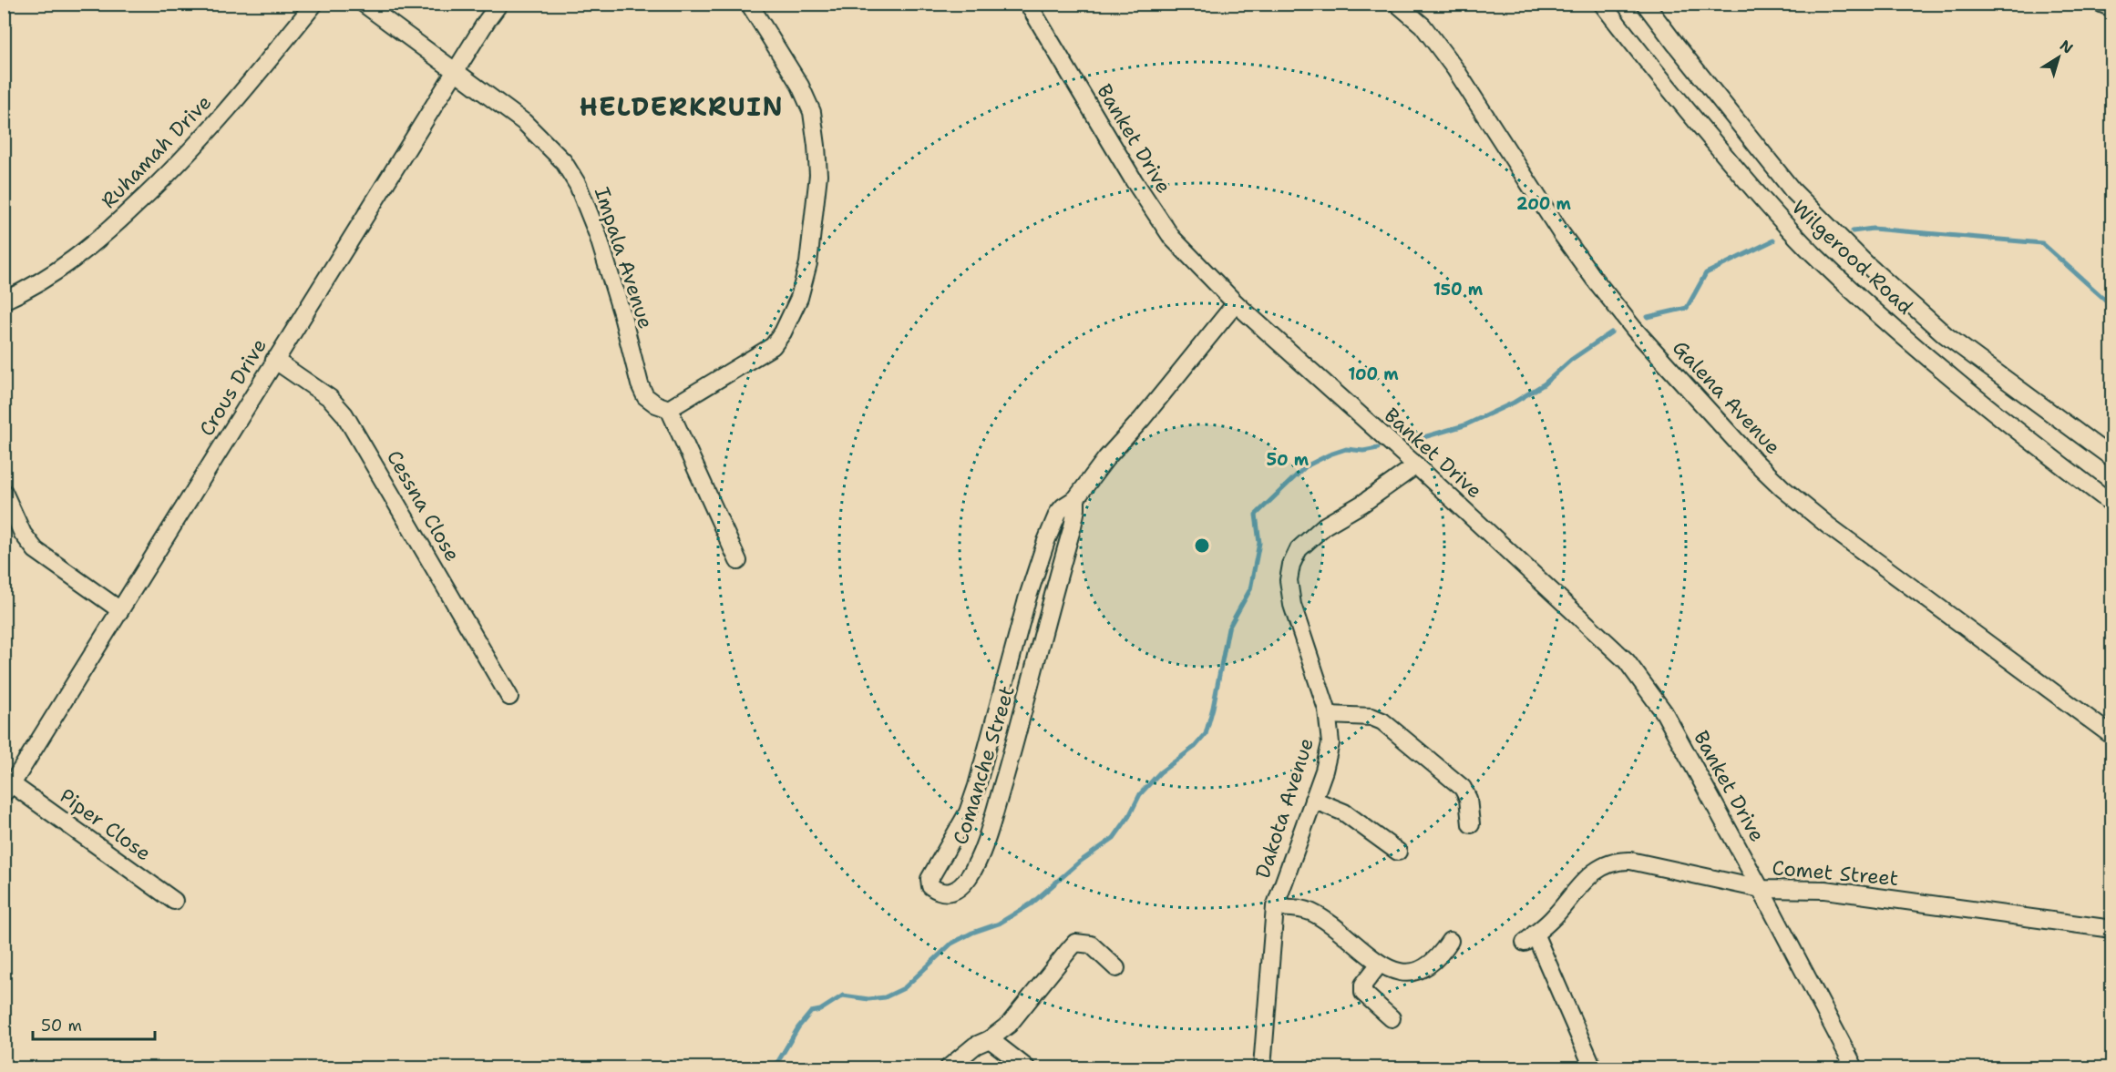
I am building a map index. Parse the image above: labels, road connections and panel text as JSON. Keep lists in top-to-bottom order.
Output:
{
  "streets": {
    "street": [
      "Banket Drive",
      "Ruhamah Drive",
      "Wilgerood Road",
      "Impala Avenue",
      "Crous Drive",
      "Galena Avenue",
      "Cessna Close",
      "Comanche Street",
      "Dakota Avenue",
      "Piper Close",
      "Comet Street"
    ]
  },
  "crossings": [
    ["Banket Drive", "Comanche Street"],
    ["Banket Drive", "Dakota Avenue"],
    ["Banket Drive", "Comet Street"],
    ["Impala Avenue", "Crous Drive"],
    ["Crous Drive", "Cessna Close"],
    ["Crous Drive", "Piper Close"]
  ],
  "districts": ["HELDERKRUIN"],
  "scale_bar": "50 m",
  "north": "top right",
  "rings": [
    "200 m",
    "150 m",
    "100 m",
    "50 m"
  ]
}
